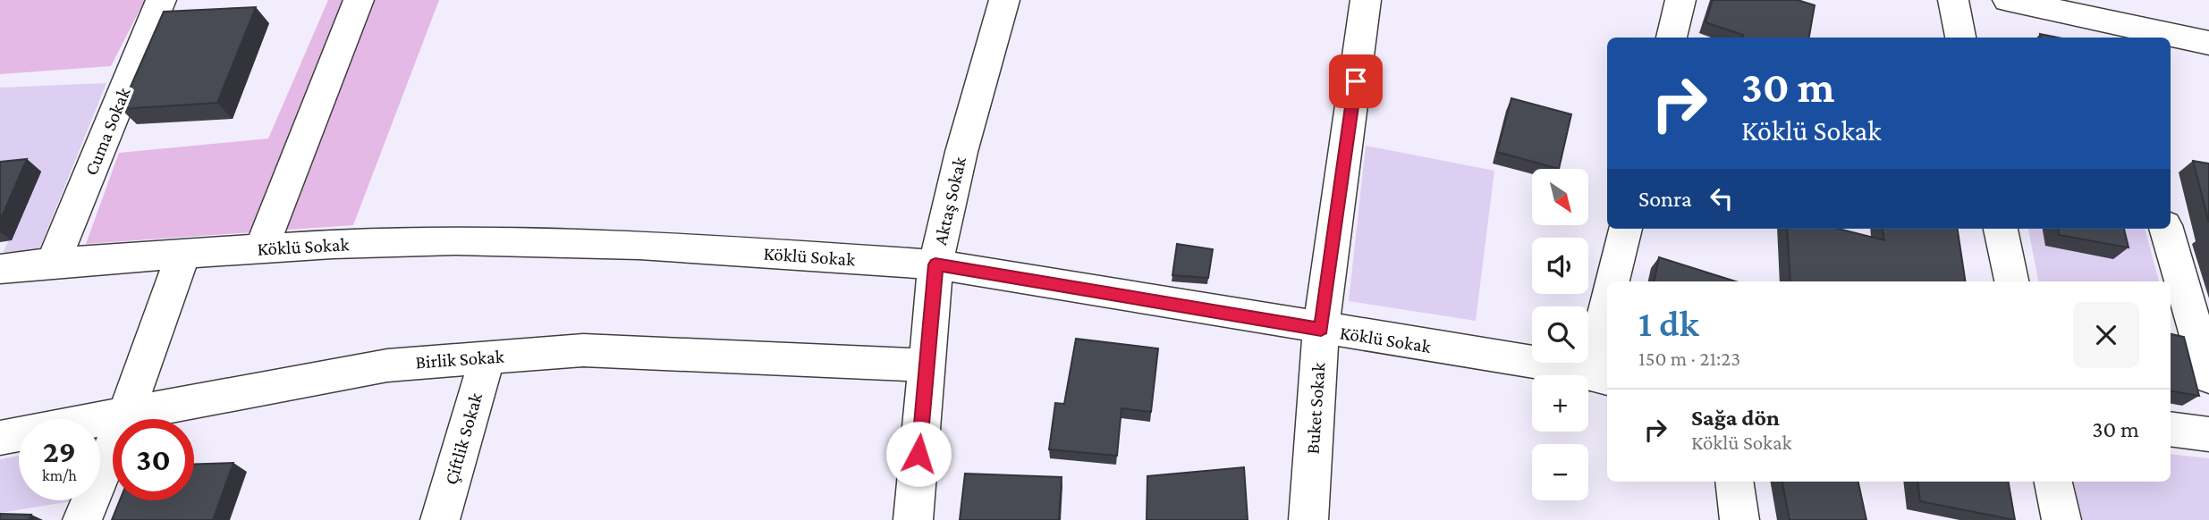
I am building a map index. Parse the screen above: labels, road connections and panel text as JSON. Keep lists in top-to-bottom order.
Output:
{
  "streets": {
    "street": [
      "Cuma Sokak",
      "Aktaş Sokak",
      "Köklü Sokak",
      "Birlik Sokak",
      "Buket Sokak",
      "Çiftlik Sokak"
    ]
  },
  "crossings": [
    ["Cuma Sokak", "Köklü Sokak"],
    ["Aktaş Sokak", "Köklü Sokak"],
    ["Aktaş Sokak", "Birlik Sokak"],
    ["Köklü Sokak", "Buket Sokak"],
    ["Birlik Sokak", "Çiftlik Sokak"]
  ],
  "north": "bottom right",
  "page": {
    "turn": ["30 m", "Köklü Sokak"],
    "map_buttons": ["+", "−"],
    "then": "Sonra",
    "heading": ["1 dk", "150 m · 21:23"],
    "list": [
      {
        "name": "Sağa dön",
        "note": "Köklü Sokak",
        "value": "30 m"
      }
    ],
    "speed": "29 km/h",
    "limit": "30"
  }
}
